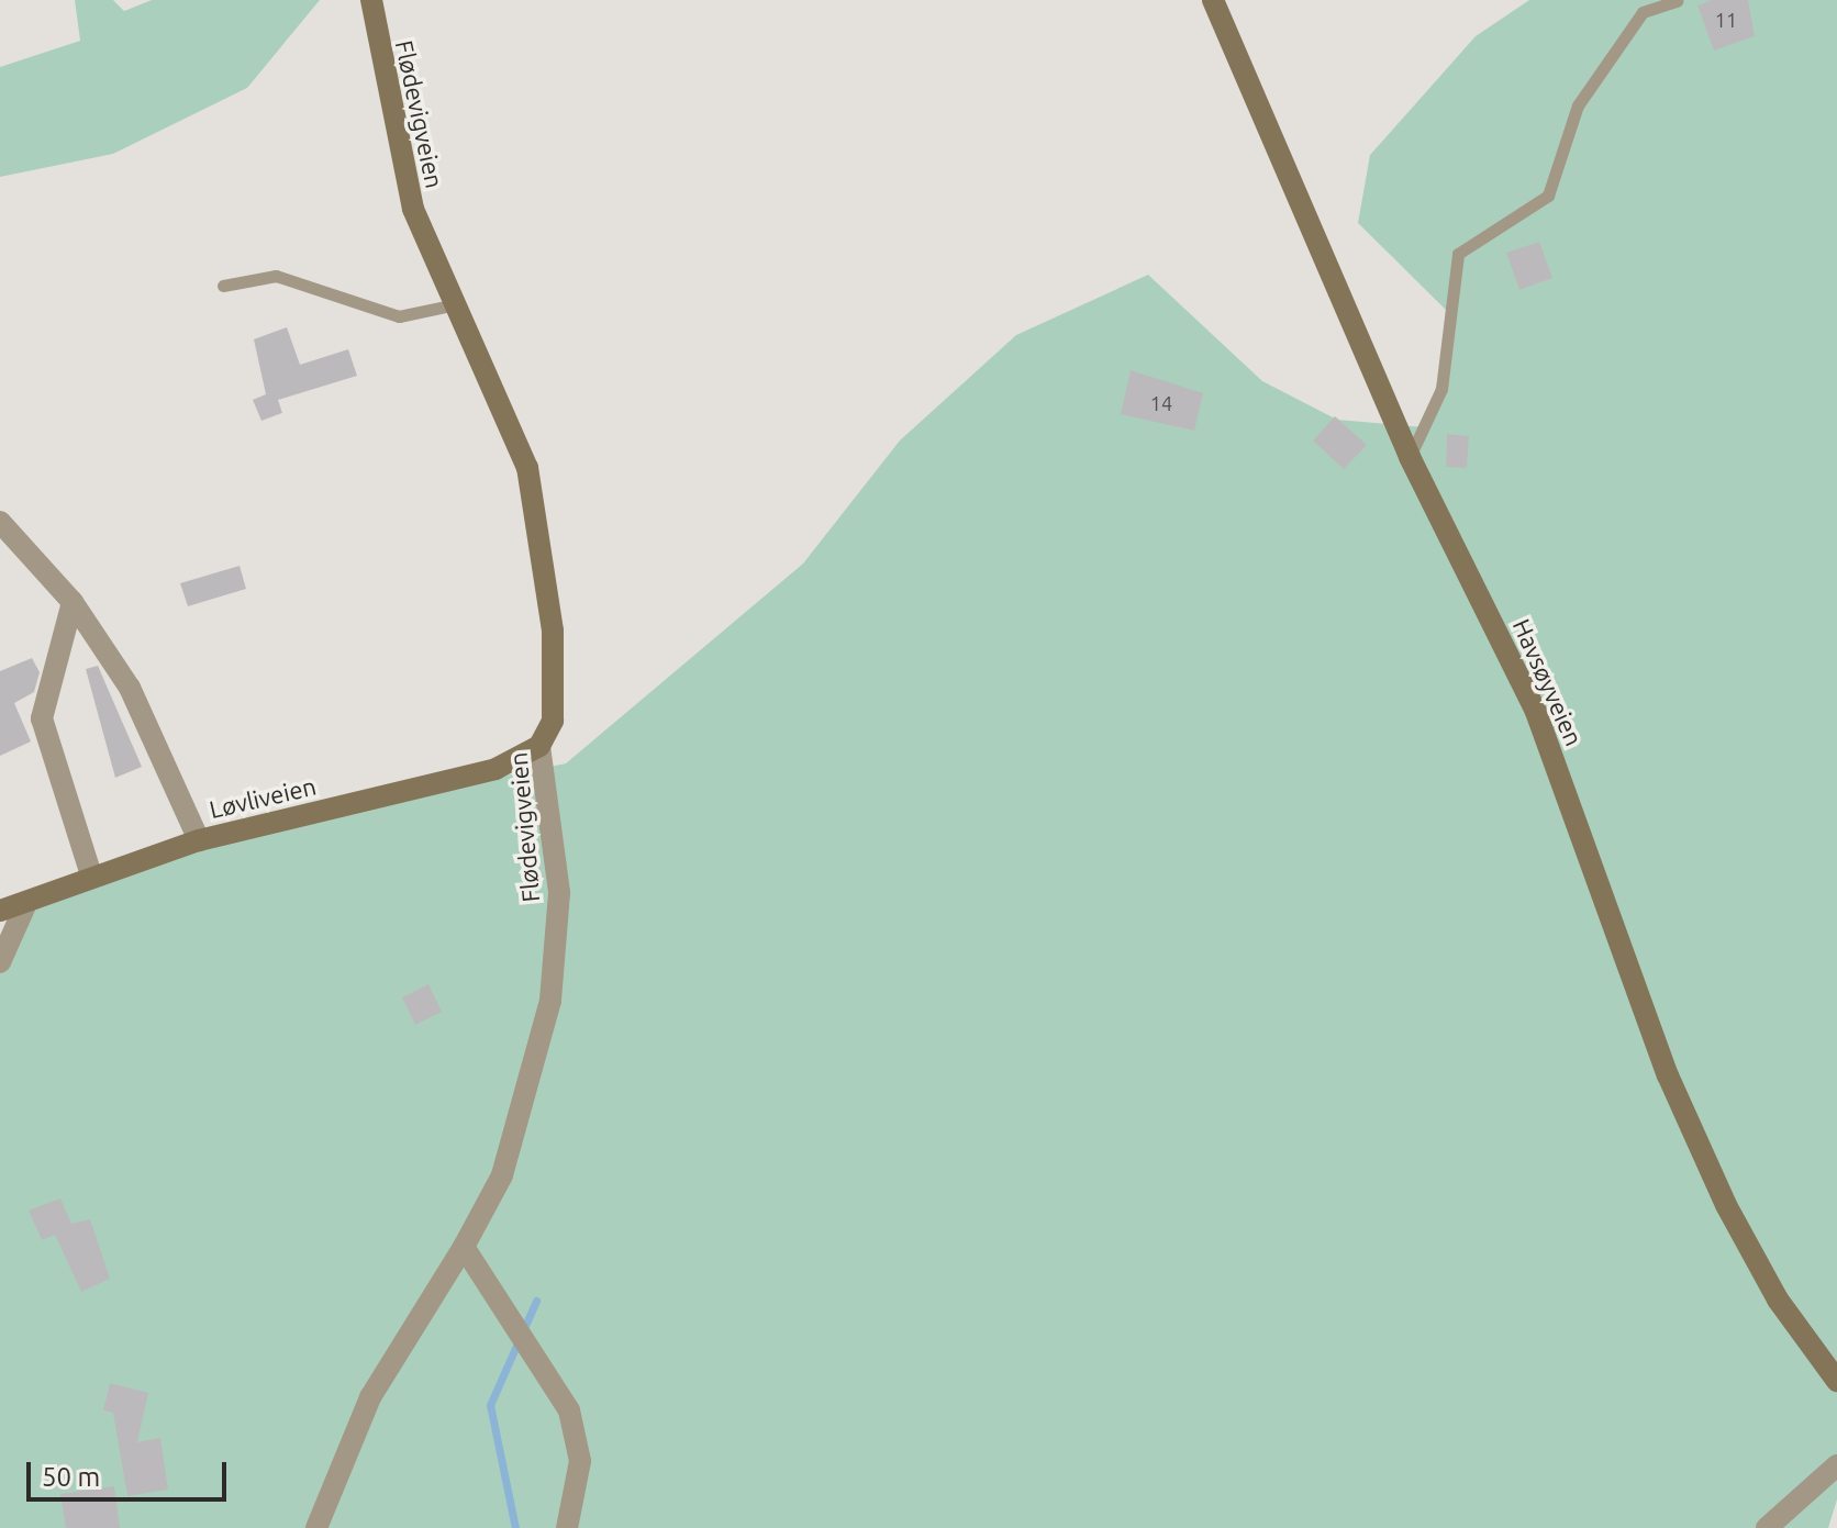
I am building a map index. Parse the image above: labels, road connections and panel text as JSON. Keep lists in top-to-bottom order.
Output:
{
  "streets": {
    "main road": ["Flødevigveien", "Havsøyveien", "Løvliveien"]
  },
  "crossings": [
    ["Flødevigveien", "Løvliveien"]
  ],
  "house_numbers": ["11", "14"],
  "scale_bar": "50 m"
}
